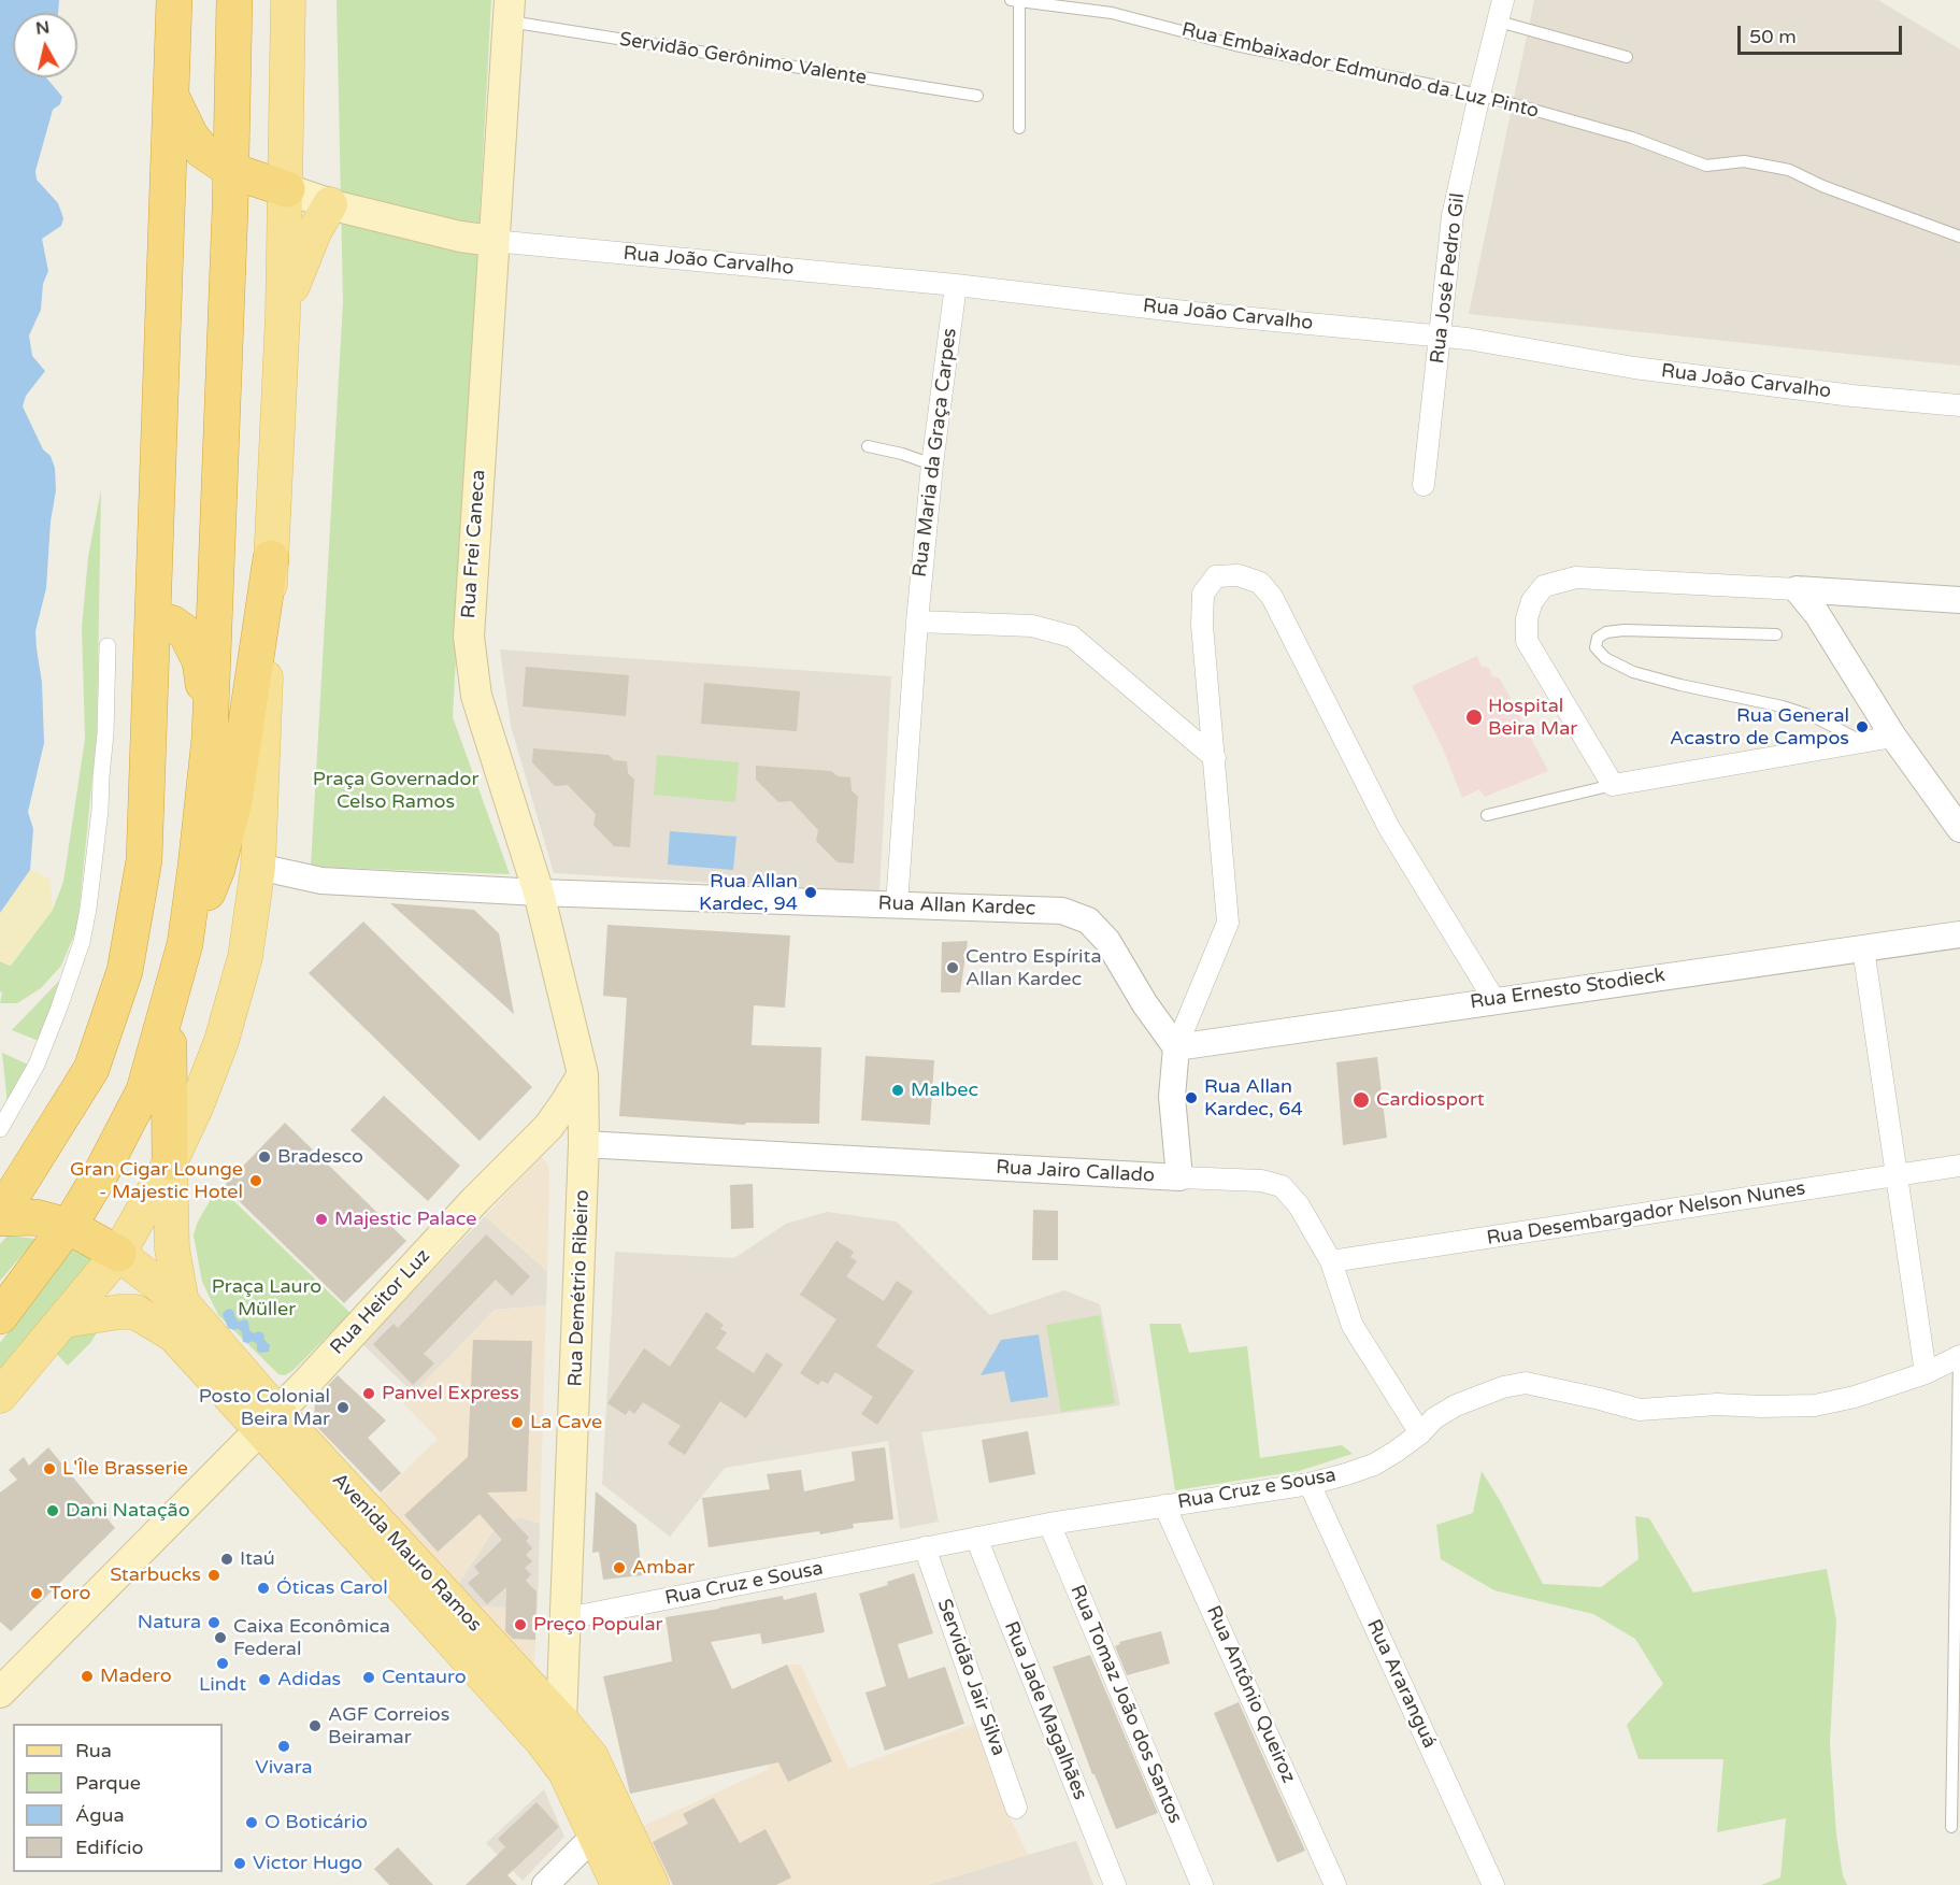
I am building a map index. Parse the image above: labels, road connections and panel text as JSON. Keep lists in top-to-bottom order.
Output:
{
  "streets": {
    "main road": [
      "Rua Frei Caneca",
      "Rua Demétrio Ribeiro",
      "Rua Heitor Luz",
      "Avenida Mauro Ramos"
    ],
    "street": [
      "Rua João Carvalho",
      "Rua José Pedro Gil",
      "Rua Maria da Graça Carpes",
      "Rua Allan Kardec",
      "Rua Ernesto Stodieck",
      "Rua Jairo Callado",
      "Rua Desembargador Nelson Nunes",
      "Rua Cruz e Sousa",
      "Servidão Jair Silva",
      "Rua Araranguá",
      "Rua Antônio Queiroz",
      "Rua Tomaz João dos Santos",
      "Rua Jade Magalhães"
    ],
    "lane": ["Servidão Gerônimo Valente", "Rua Embaixador Edmundo da Luz Pinto"]
  },
  "crossings": [
    ["Servidão Gerônimo Valente", "Rua Frei Caneca"],
    ["Rua Embaixador Edmundo da Luz Pinto", "Rua José Pedro Gil"],
    ["Rua João Carvalho", "Rua José Pedro Gil"],
    ["Rua João Carvalho", "Rua Maria da Graça Carpes"],
    ["Rua João Carvalho", "Rua Frei Caneca"],
    ["Rua Maria da Graça Carpes", "Rua Allan Kardec"],
    ["Rua Frei Caneca", "Rua Allan Kardec"],
    ["Rua Frei Caneca", "Rua Demétrio Ribeiro"],
    ["Rua Frei Caneca", "Rua Heitor Luz"],
    ["Rua Allan Kardec", "Rua Ernesto Stodieck"],
    ["Rua Jairo Callado", "Rua Desembargador Nelson Nunes"],
    ["Rua Jairo Callado", "Rua Demétrio Ribeiro"],
    ["Rua Jairo Callado", "Rua Cruz e Sousa"],
    ["Rua Demétrio Ribeiro", "Rua Heitor Luz"],
    ["Rua Demétrio Ribeiro", "Rua Cruz e Sousa"],
    ["Rua Demétrio Ribeiro", "Avenida Mauro Ramos"],
    ["Rua Heitor Luz", "Avenida Mauro Ramos"],
    ["Rua Cruz e Sousa", "Servidão Jair Silva"],
    ["Rua Cruz e Sousa", "Rua Araranguá"],
    ["Rua Cruz e Sousa", "Rua Antônio Queiroz"],
    ["Rua Cruz e Sousa", "Rua Tomaz João dos Santos"],
    ["Rua Cruz e Sousa", "Rua Jade Magalhães"]
  ],
  "parks": ["Praça Governador Celso Ramos", "Praça Lauro Müller"],
  "places": [
    "Hospital Beira Mar",
    "Rua General Acastro de Campos",
    "Rua Allan Kardec, 94",
    "Centro Espírita Allan Kardec",
    "Malbec",
    "Rua Allan Kardec, 64",
    "Cardiosport",
    "Bradesco",
    "Gran Cigar Lounge - Majestic Hotel",
    "Majestic Palace",
    "Panvel Express",
    "Posto Colonial Beira Mar",
    "La Cave",
    "L'Île Brasserie",
    "Dani Natação",
    "Itaú",
    "Ambar",
    "Starbucks",
    "Óticas Carol",
    "Toro",
    "Natura",
    "Preço Popular",
    "Caixa Econômica Federal",
    "Lindt",
    "Madero",
    "Centauro",
    "Adidas",
    "AGF Correios Beiramar",
    "Vivara",
    "O Boticário",
    "Victor Hugo"
  ],
  "legend": [
    "Rua",
    "Parque",
    "Água",
    "Edifício"
  ],
  "scale_bar": "50 m",
  "north": "top"
}
